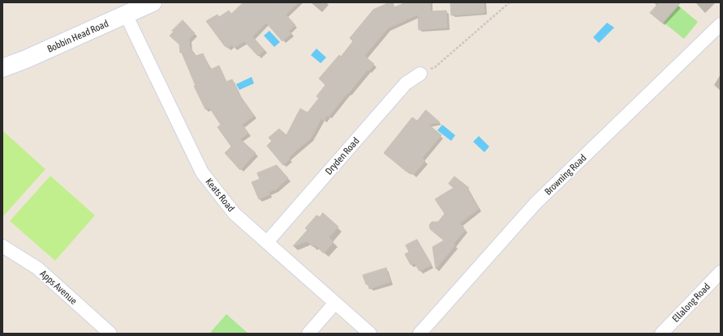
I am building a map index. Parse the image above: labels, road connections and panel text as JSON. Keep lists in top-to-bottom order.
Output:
{
  "streets": {
    "main road": ["Bobbin Head Road"],
    "street": [
      "Dryden Road",
      "Browning Road",
      "Keats Road",
      "Apps Avenue",
      "Ellalong Road"
    ]
  },
  "crossings": [
    ["Bobbin Head Road", "Keats Road"],
    ["Dryden Road", "Keats Road"]
  ]
}
